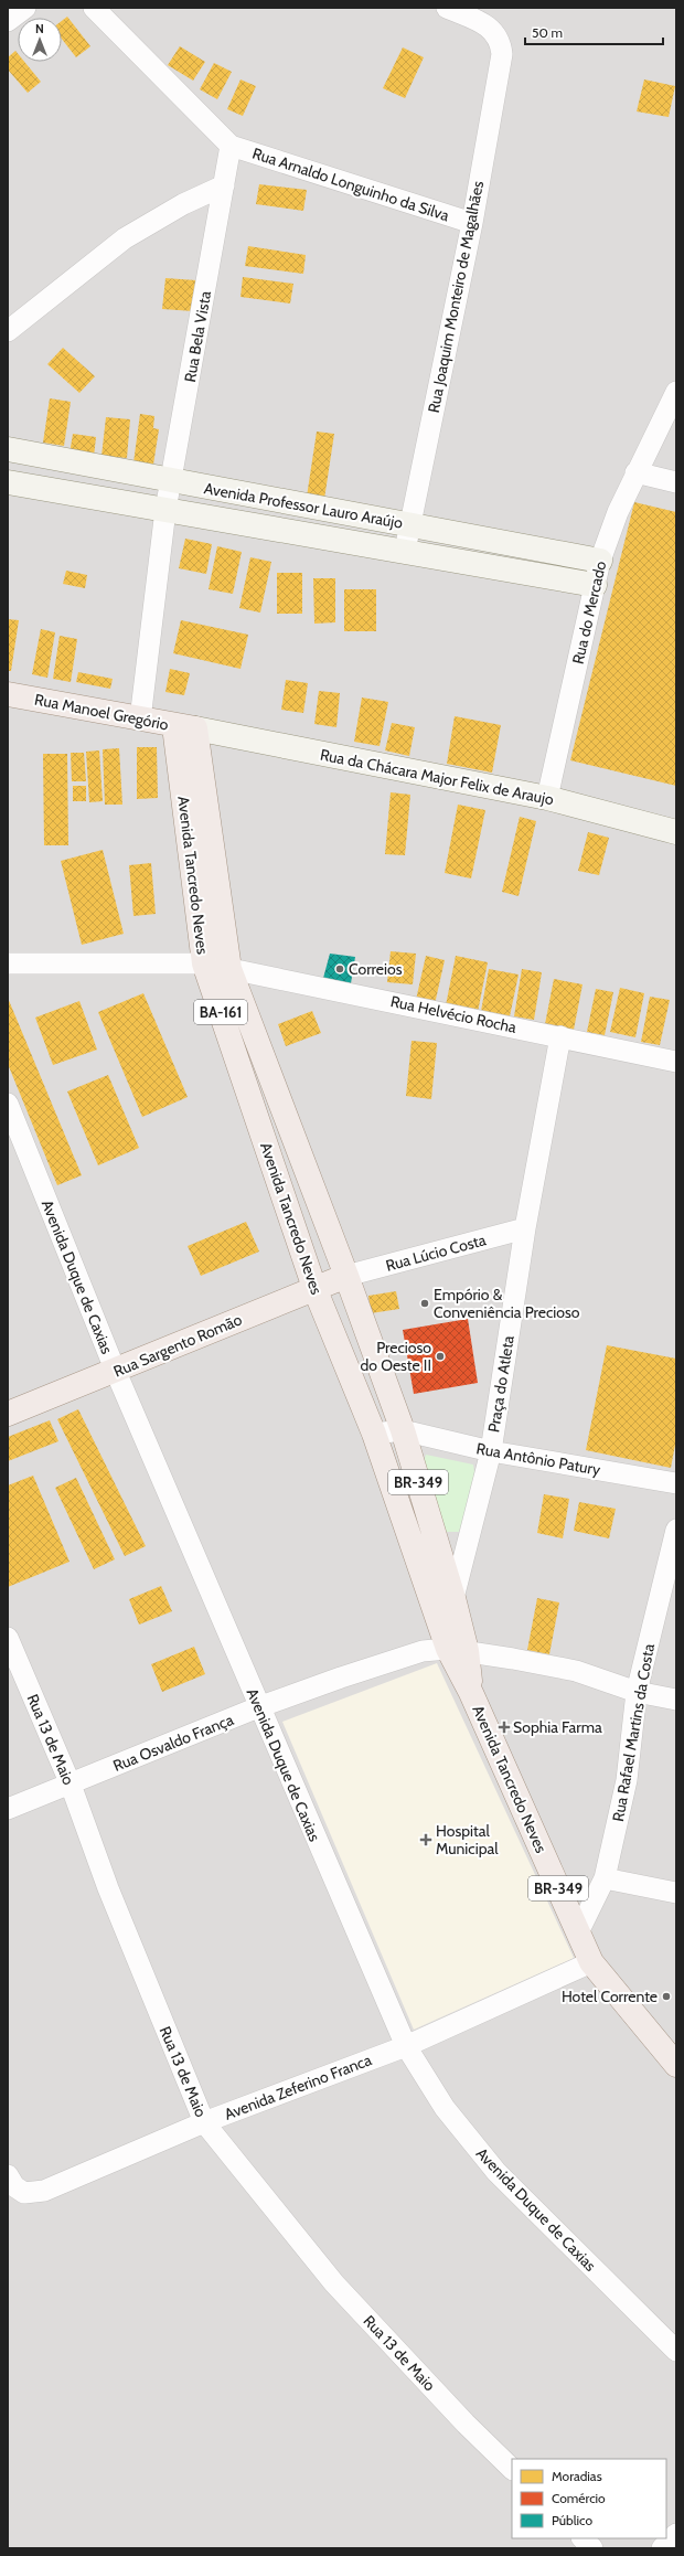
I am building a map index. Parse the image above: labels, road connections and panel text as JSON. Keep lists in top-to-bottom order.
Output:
{
  "streets": {
    "main road": [
      "Rua Manoel Gregório",
      "Avenida Tancredo Neves",
      "BA-161",
      "Rua Sargento Romão",
      "BR-349"
    ],
    "street": [
      "Rua Arnaldo Longuinho da Silva",
      "Rua Joaquim Monteiro de Magalhães",
      "Rua Bela Vista",
      "Avenida Professor Lauro Araújo",
      "Rua do Mercado",
      "Rua da Chácara Major Felix de Araujo",
      "Rua Helvécio Rocha",
      "Rua Lúcio Costa",
      "Avenida Duque de Caxias",
      "Praça do Atleta",
      "Rua Antônio Patury",
      "Rua Rafael Martins da Costa",
      "Rua 13 de Maio",
      "Rua Osvaldo França",
      "Avenida Zeferino Franca"
    ]
  },
  "crossings": [
    ["Rua Arnaldo Longuinho da Silva", "Rua Joaquim Monteiro de Magalhães"],
    ["Rua Arnaldo Longuinho da Silva", "Rua Bela Vista"],
    ["Rua Joaquim Monteiro de Magalhães", "Avenida Professor Lauro Araújo"],
    ["Rua Bela Vista", "Avenida Professor Lauro Araújo"],
    ["Rua Bela Vista", "Rua Manoel Gregório"],
    ["Avenida Professor Lauro Araújo", "Rua do Mercado"],
    ["Rua do Mercado", "Rua da Chácara Major Felix de Araujo"],
    ["Rua Manoel Gregório", "Rua da Chácara Major Felix de Araujo"],
    ["Rua Manoel Gregório", "Avenida Tancredo Neves"],
    ["Rua da Chácara Major Felix de Araujo", "Avenida Tancredo Neves"],
    ["Avenida Tancredo Neves", "Rua Helvécio Rocha"],
    ["Avenida Tancredo Neves", "Rua Lúcio Costa"],
    ["Avenida Tancredo Neves", "Rua Sargento Romão"],
    ["Avenida Tancredo Neves", "Praça do Atleta"],
    ["Avenida Tancredo Neves", "Rua Antônio Patury"],
    ["Avenida Tancredo Neves", "Rua Rafael Martins da Costa"],
    ["Avenida Tancredo Neves", "Rua Osvaldo França"],
    ["Avenida Tancredo Neves", "Avenida Zeferino Franca"],
    ["Rua Helvécio Rocha", "Praça do Atleta"],
    ["Rua Lúcio Costa", "Rua Sargento Romão"],
    ["Rua Lúcio Costa", "Praça do Atleta"],
    ["Avenida Duque de Caxias", "Rua Sargento Romão"],
    ["Avenida Duque de Caxias", "Rua Osvaldo França"],
    ["Avenida Duque de Caxias", "Avenida Zeferino Franca"],
    ["Praça do Atleta", "Rua Antônio Patury"],
    ["Rua Rafael Martins da Costa", "Rua Osvaldo França"],
    ["Rua 13 de Maio", "Rua Osvaldo França"],
    ["Rua 13 de Maio", "Avenida Zeferino Franca"]
  ],
  "places": {
    "other": [
      "Correios",
      "Empório & Conveniência Precioso",
      "Precioso do Oeste II",
      "Hotel Corrente"
    ],
    "health": ["Sophia Farma", "Hospital Municipal"]
  },
  "legend": ["Moradias", "Comércio", "Público"],
  "scale_bar": "50 m",
  "north": "top"
}
